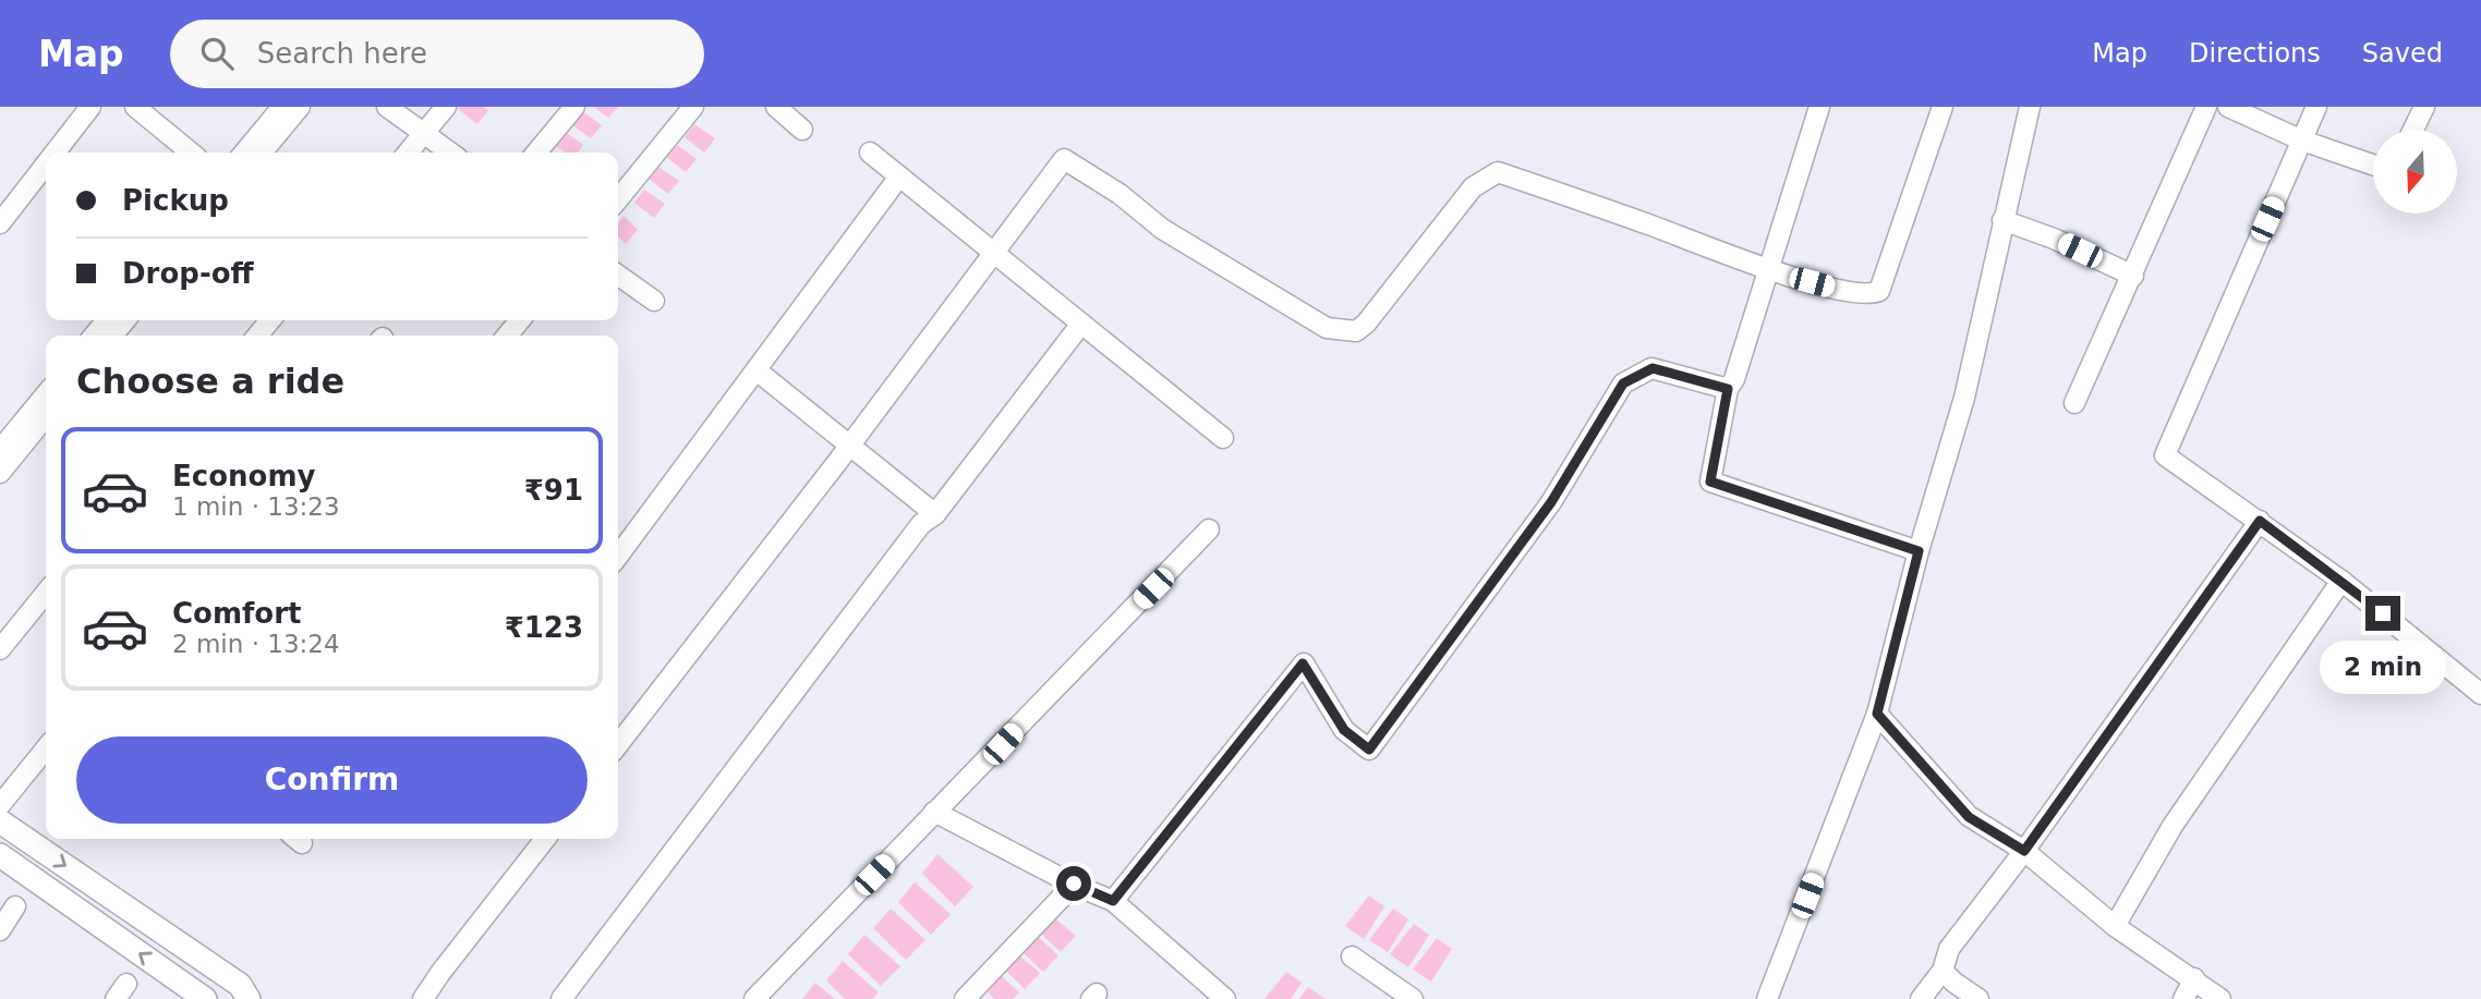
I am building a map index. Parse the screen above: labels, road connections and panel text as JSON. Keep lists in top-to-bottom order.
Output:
{
  "north": "bottom",
  "page": {
    "header": "Map",
    "search": "Search here",
    "nav": ["Map", "Directions", "Saved"],
    "banner": ["Pickup", "Drop-off"],
    "heading": "Choose a ride",
    "list": [
      {
        "name": "Economy",
        "note": "1 min · 13:23",
        "value": "₹91"
      },
      {
        "name": "Comfort",
        "note": "2 min · 13:24",
        "value": "₹123"
      }
    ],
    "bubble": "2 min",
    "buttons": "Confirm"
  }
}
